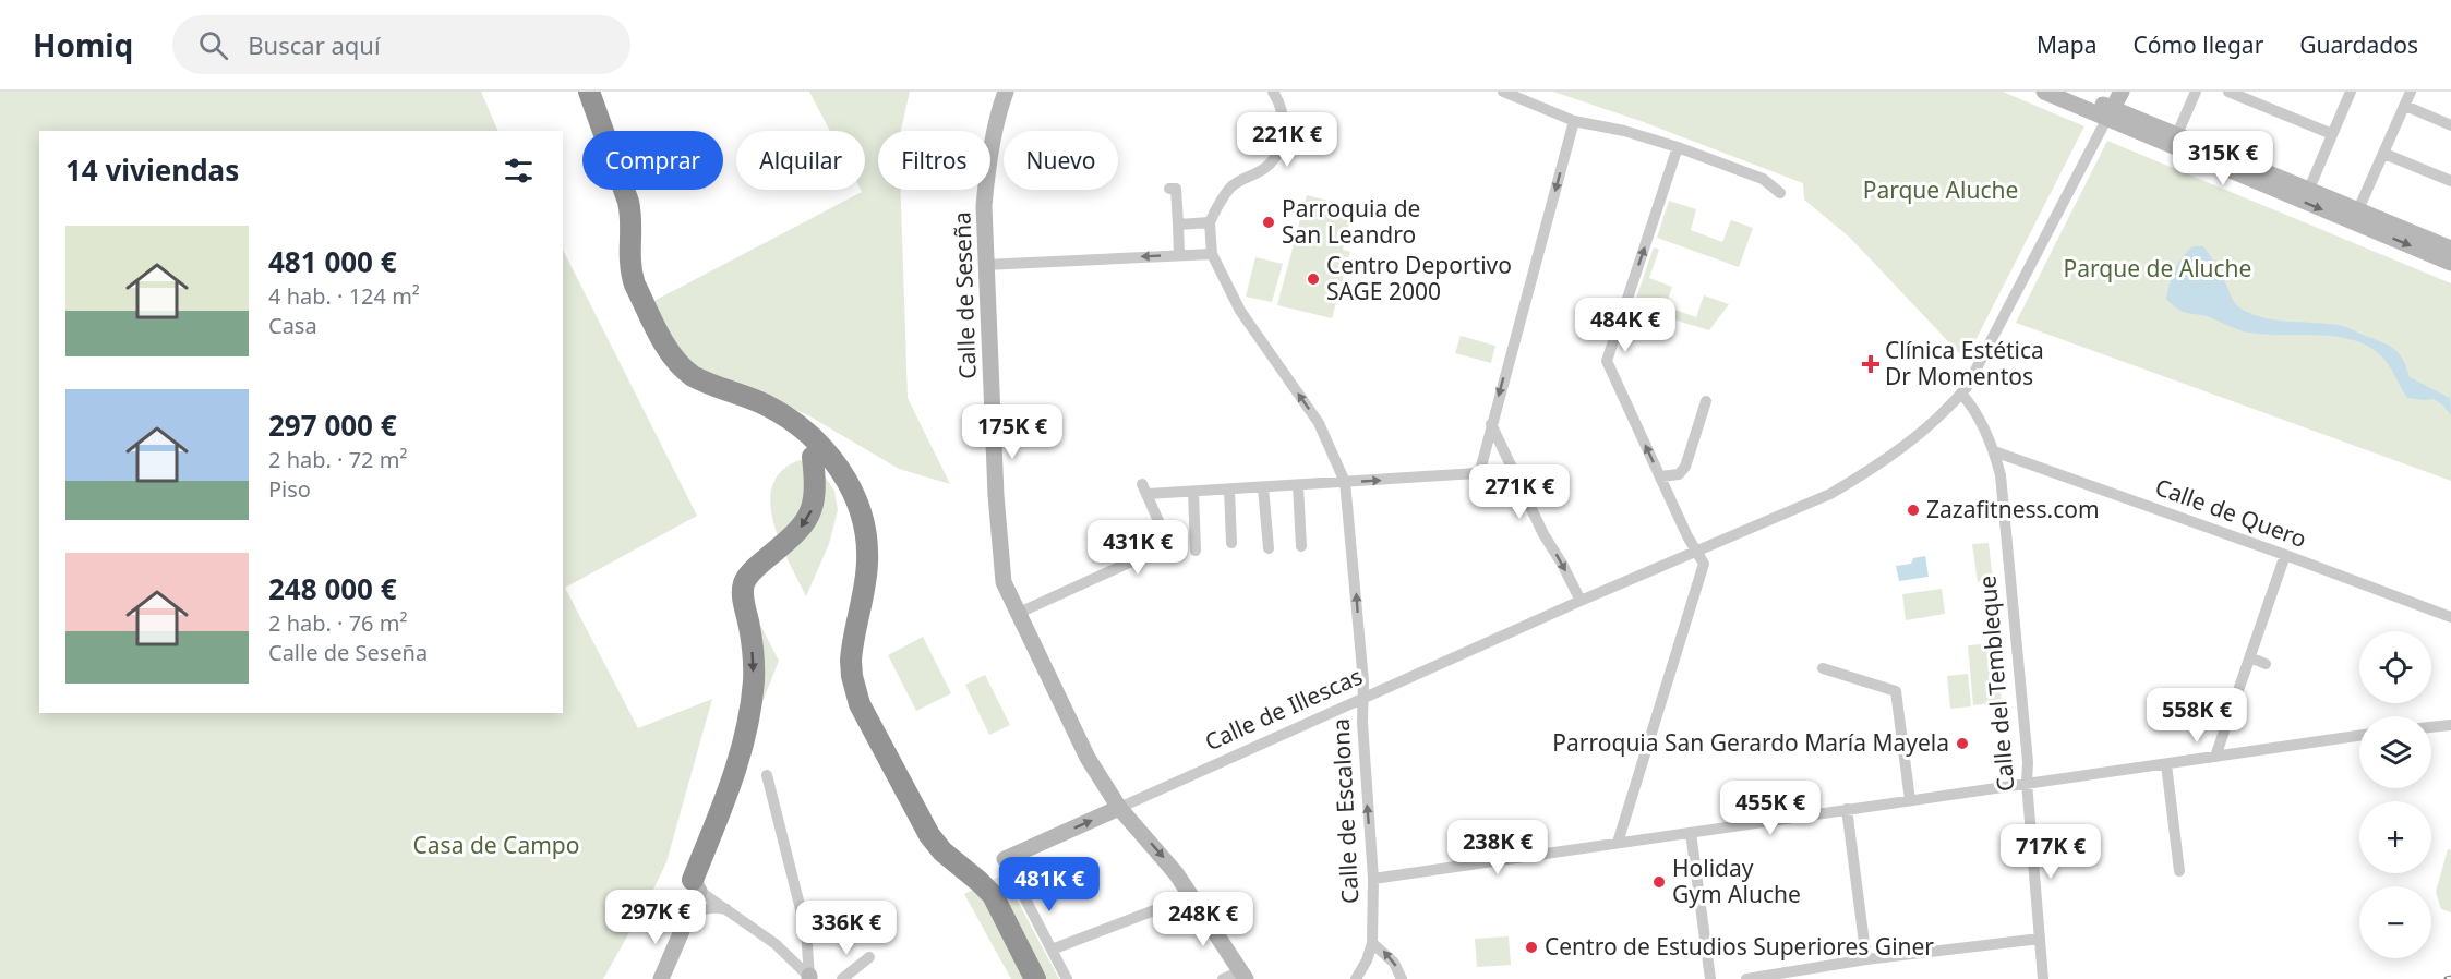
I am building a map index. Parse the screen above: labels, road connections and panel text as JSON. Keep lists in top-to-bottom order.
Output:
{
  "streets": {
    "street": [
      "Calle de Seseña",
      "Calle de Quero",
      "Calle del Tembleque",
      "Calle de Illescas",
      "Calle de Escalona"
    ]
  },
  "crossings": [
    ["Calle de Seseña", "Calle de Illescas"],
    ["Calle de Quero", "Calle del Tembleque"],
    ["Calle del Tembleque", "Calle de Illescas"],
    ["Calle de Illescas", "Calle de Escalona"]
  ],
  "one_way": ["Calle de Escalona"],
  "parks": ["Parque Aluche", "Parque de Aluche", "Casa de Campo"],
  "places": {
    "other": [
      "Parroquia de San Leandro",
      "Centro Deportivo SAGE 2000",
      "Zazafitness.com",
      "Parroquia San Gerardo María Mayela",
      "Holiday Gym Aluche",
      "Centro de Estudios Superiores Giner"
    ],
    "health": ["Clínica Estética Dr Momentos"]
  },
  "page": {
    "header": "Homiq",
    "search": "Buscar aquí",
    "nav": ["Mapa", "Cómo llegar", "Guardados"],
    "price": [
      "221K €",
      "315K €",
      "484K €",
      "175K €",
      "271K €",
      "431K €",
      "558K €",
      "455K €",
      "238K €",
      "717K €",
      "481K €",
      "297K €",
      "248K €",
      "336K €"
    ],
    "chip": [
      "Comprar",
      "Alquilar",
      "Filtros",
      "Nuevo"
    ],
    "heading": "14 viviendas",
    "list": [
      {
        "name": "481 000 €",
        "note": "4 hab. · 124 m² · Casa"
      },
      {
        "name": "297 000 €",
        "note": "2 hab. · 72 m² · Piso"
      },
      {
        "name": "248 000 €",
        "note": "2 hab. · 76 m² · Calle de Seseña"
      }
    ],
    "map_buttons": ["+", "−"]
  }
}
